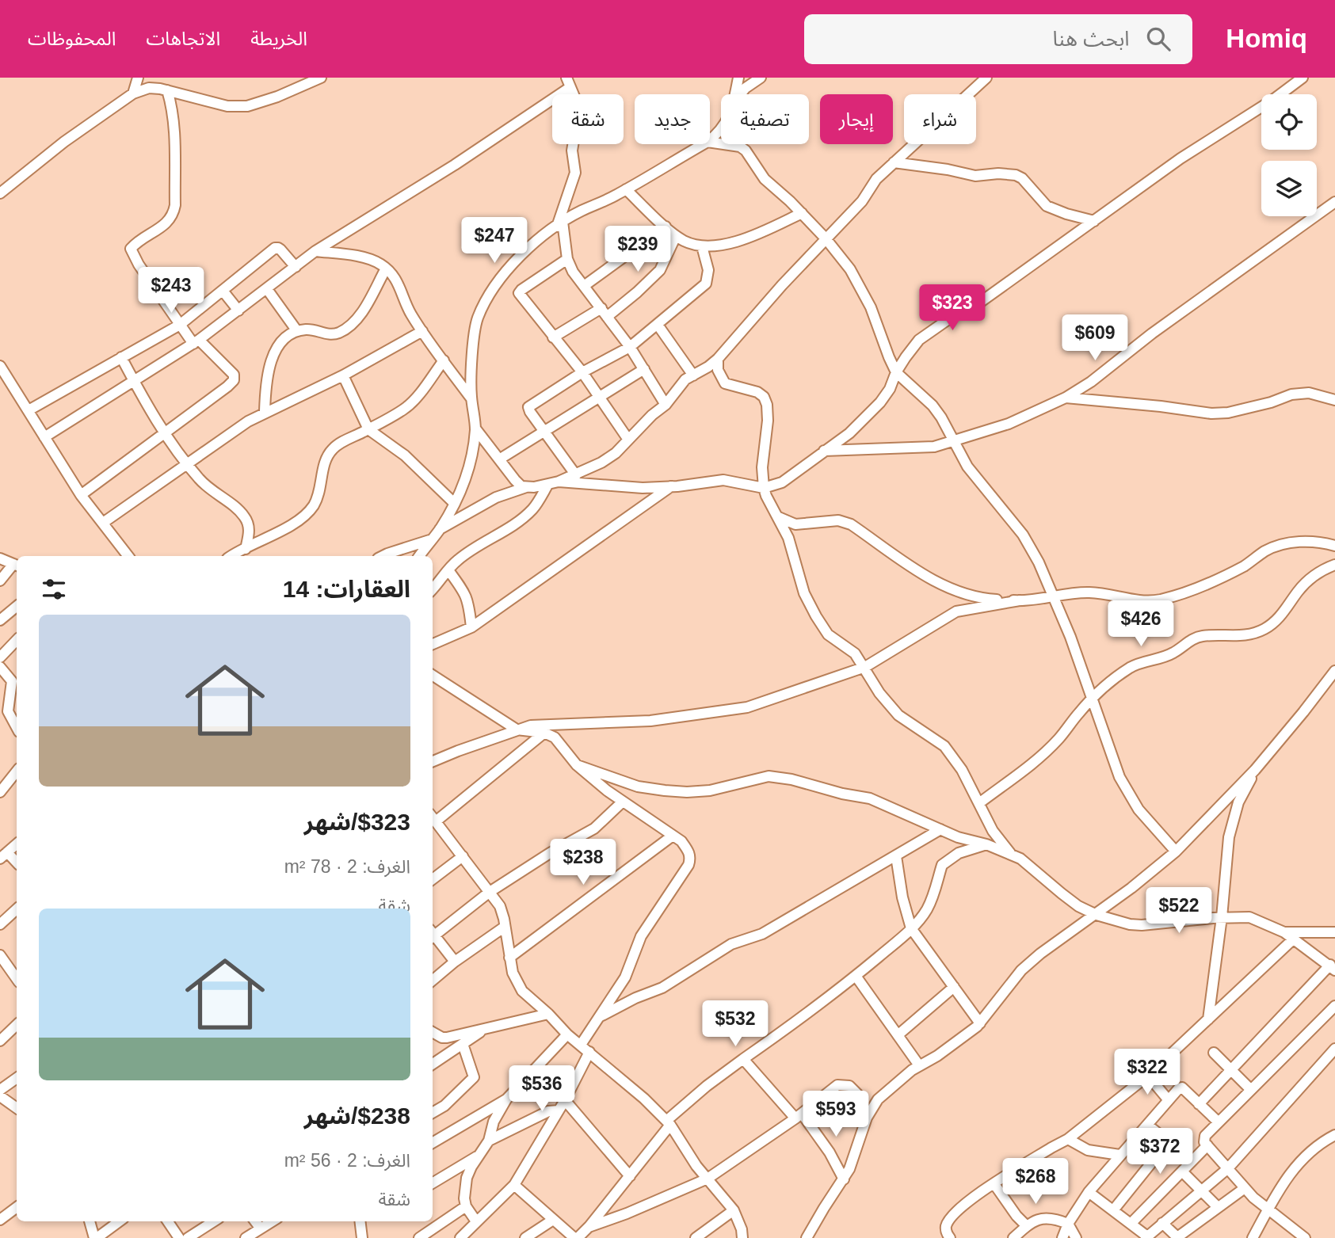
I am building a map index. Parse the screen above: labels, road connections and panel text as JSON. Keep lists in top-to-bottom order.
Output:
{
  "page": {
    "header": "Homiq",
    "search": "ابحث هنا",
    "nav": ["الخريطة", "الاتجاهات", "المحفوظات"],
    "chip": [
      "شراء",
      "إيجار",
      "تصفية",
      "جديد",
      "شقة"
    ],
    "price": [
      "$247",
      "$239",
      "$243",
      "$323",
      "$609",
      "$426",
      "$238",
      "$522",
      "$532",
      "$322",
      "$536",
      "$593",
      "$372",
      "$268"
    ],
    "heading": "العقارات: 14",
    "list": [
      {
        "name": "$323/شهر",
        "note": "الغرف: 2 · 78 m² · شقة"
      },
      {
        "name": "$238/شهر",
        "note": "الغرف: 2 · 56 m² · شقة"
      }
    ]
  }
}
